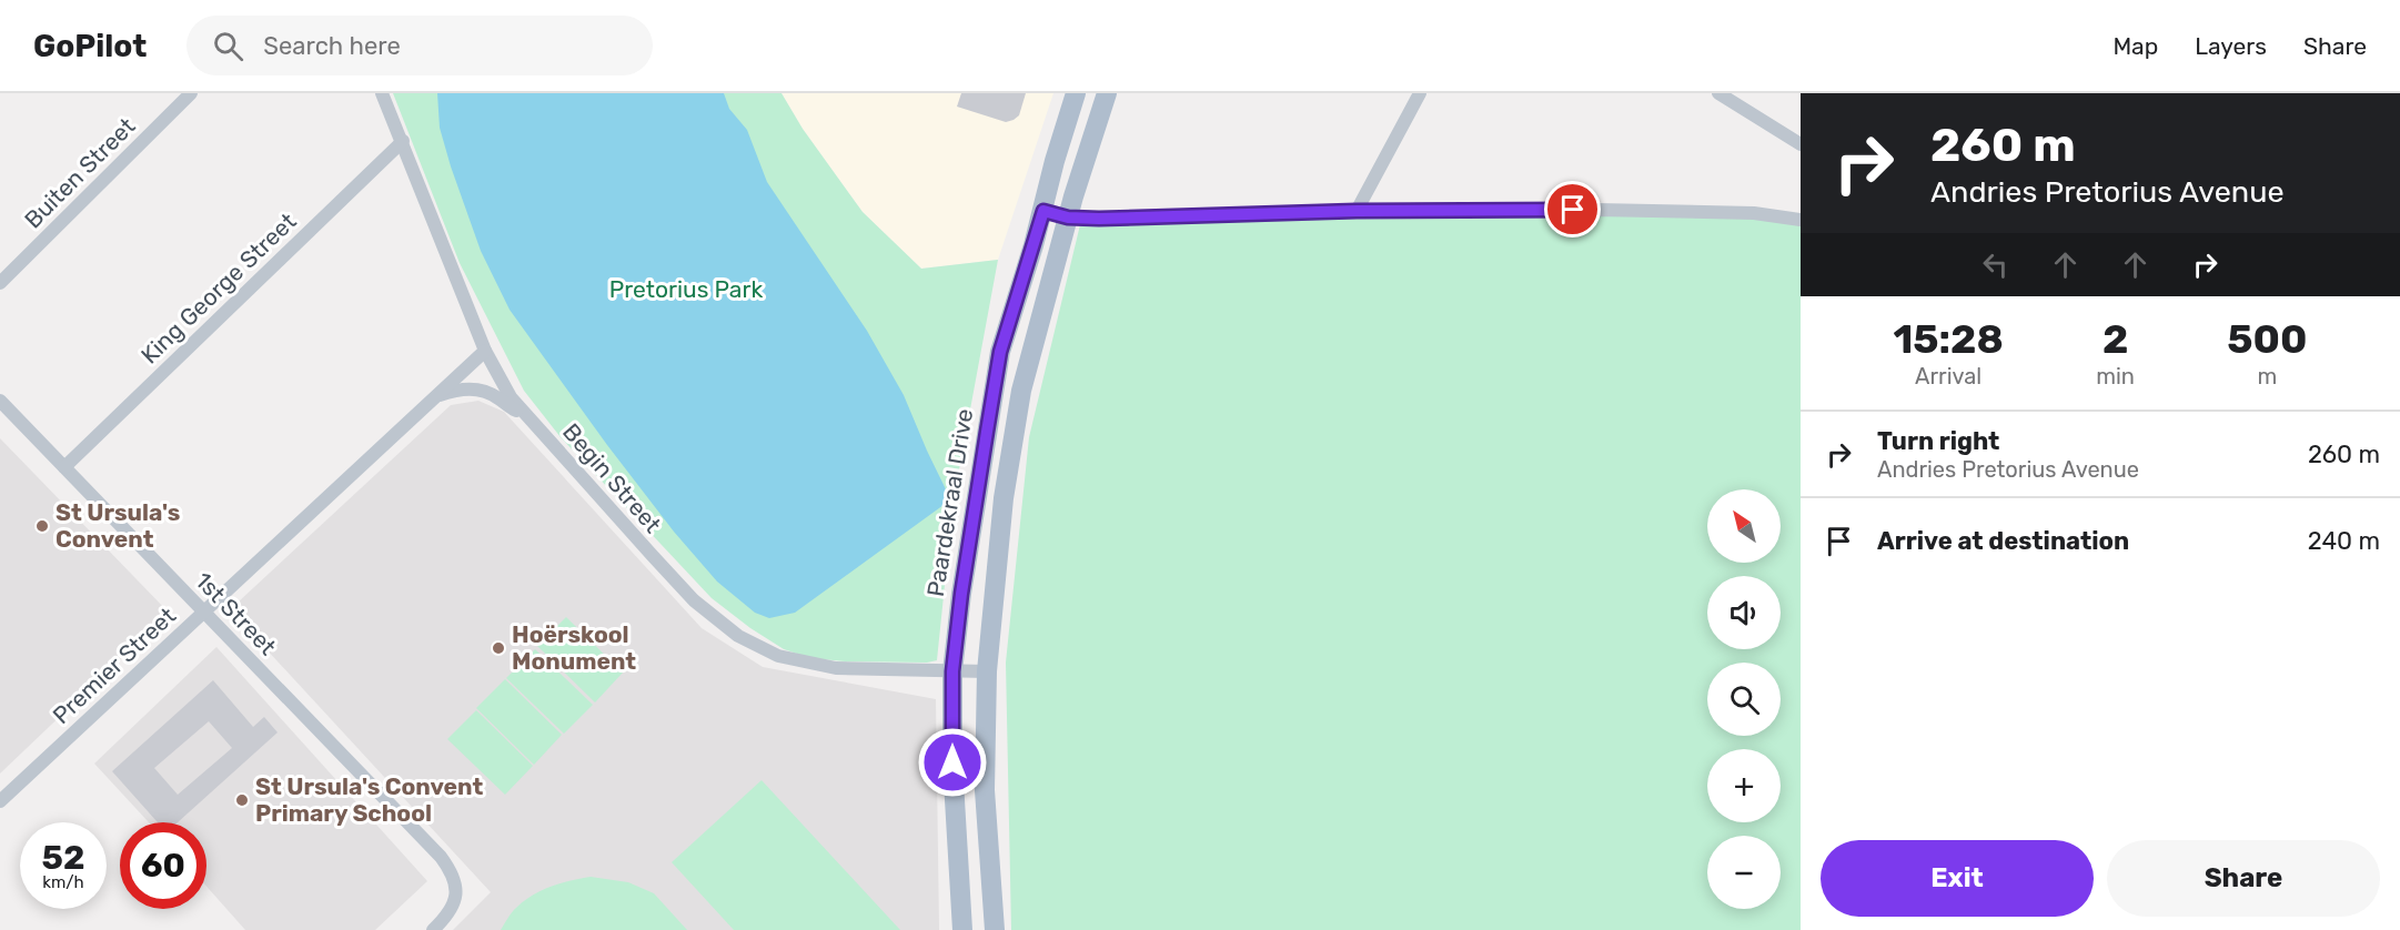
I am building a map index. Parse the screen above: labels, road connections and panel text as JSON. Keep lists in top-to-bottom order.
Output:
{
  "streets": {
    "main road": ["Paardekraal Drive"],
    "street": [
      "Buiten Street",
      "King George Street",
      "Begin Street",
      "1st Street",
      "Premier Street"
    ]
  },
  "crossings": [
    ["King George Street", "Begin Street"],
    ["King George Street", "1st Street"],
    ["Begin Street", "Paardekraal Drive"],
    ["Begin Street", "Premier Street"],
    ["1st Street", "Premier Street"]
  ],
  "parks": ["Pretorius Park"],
  "places": ["St Ursula's Convent", "Hoërskool Monument", "St Ursula's Convent Primary School"],
  "north": "top left",
  "page": {
    "header": "GoPilot",
    "search": "Search here",
    "nav": ["Map", "Layers", "Share"],
    "turn": ["260 m", "Andries Pretorius Avenue"],
    "eta": [
      "15:28",
      "Arrival",
      "2",
      "min",
      "500",
      "m"
    ],
    "list": [
      {
        "name": "Turn right",
        "note": "Andries Pretorius Avenue",
        "value": "260 m"
      },
      {
        "name": "Arrive at destination",
        "value": "240 m"
      }
    ],
    "map_buttons": ["+", "−"],
    "speed": "52 km/h",
    "limit": "60",
    "buttons": ["Exit", "Share"]
  }
}
